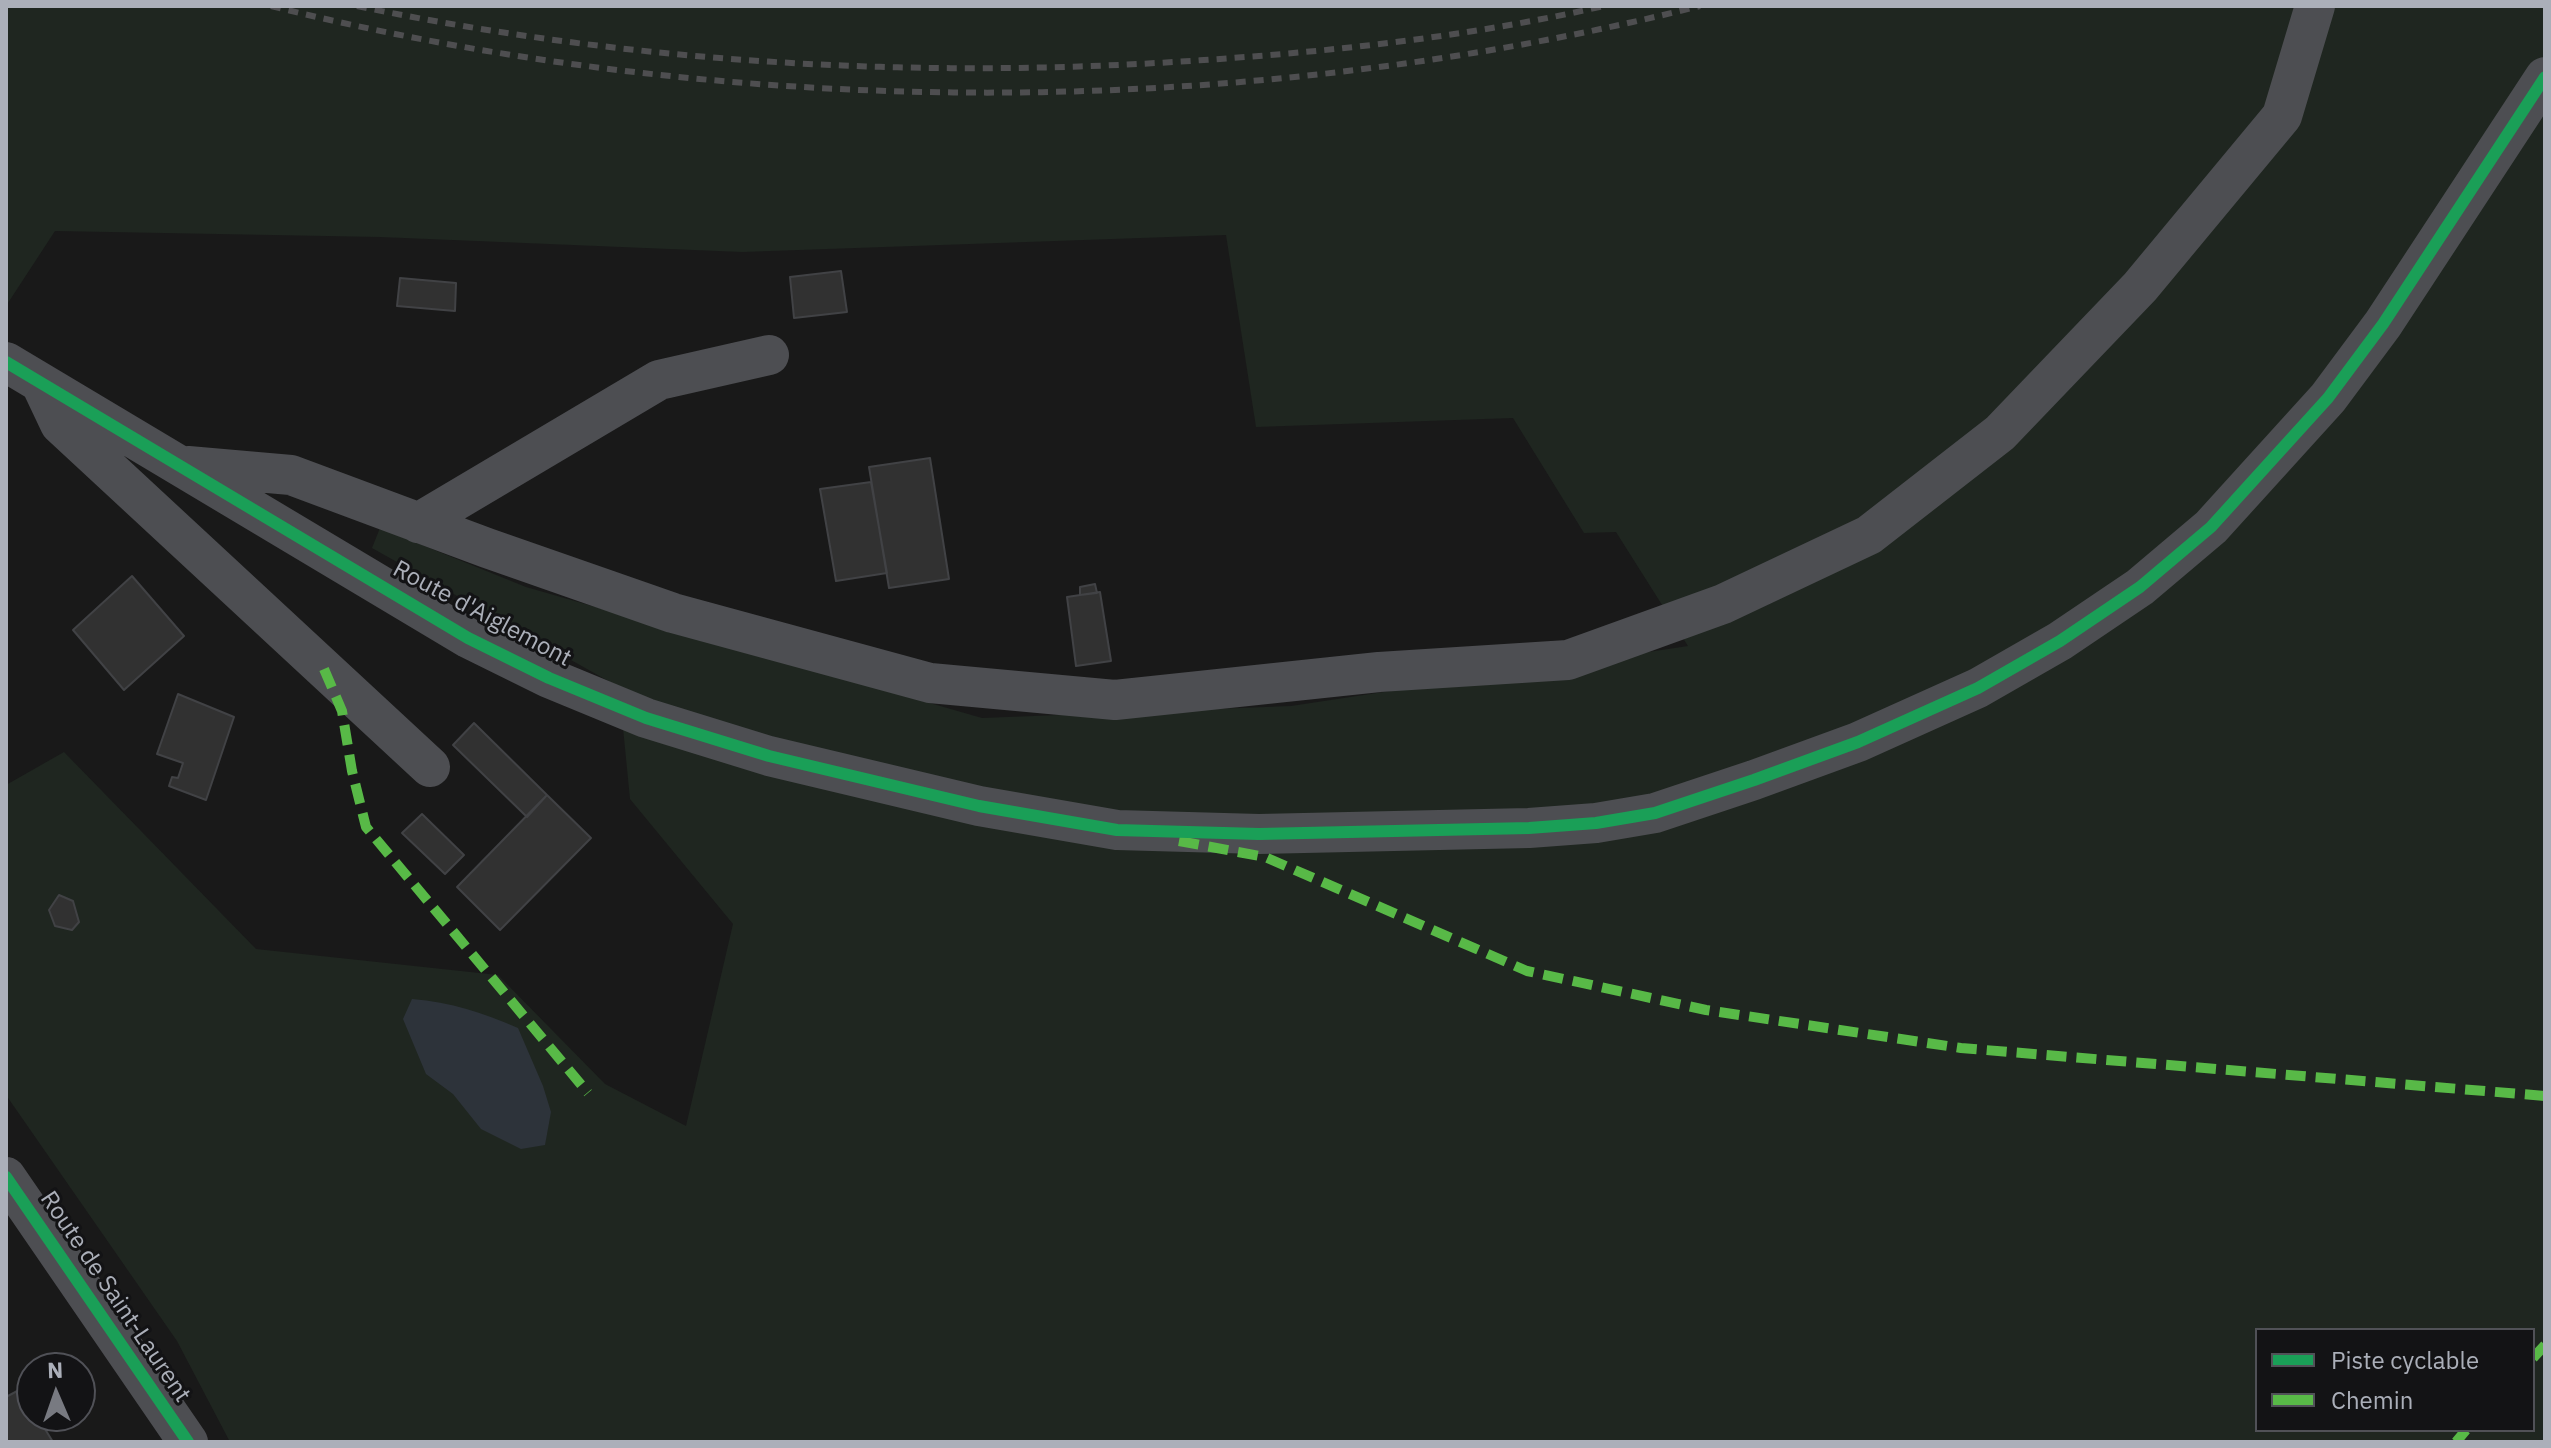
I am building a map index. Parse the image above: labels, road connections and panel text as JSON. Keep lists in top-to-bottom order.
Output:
{
  "streets": {
    "street": ["Route d'Aiglemont", "Route de Saint-Laurent"]
  },
  "legend": ["Piste cyclable", "Chemin"],
  "north": "top"
}
